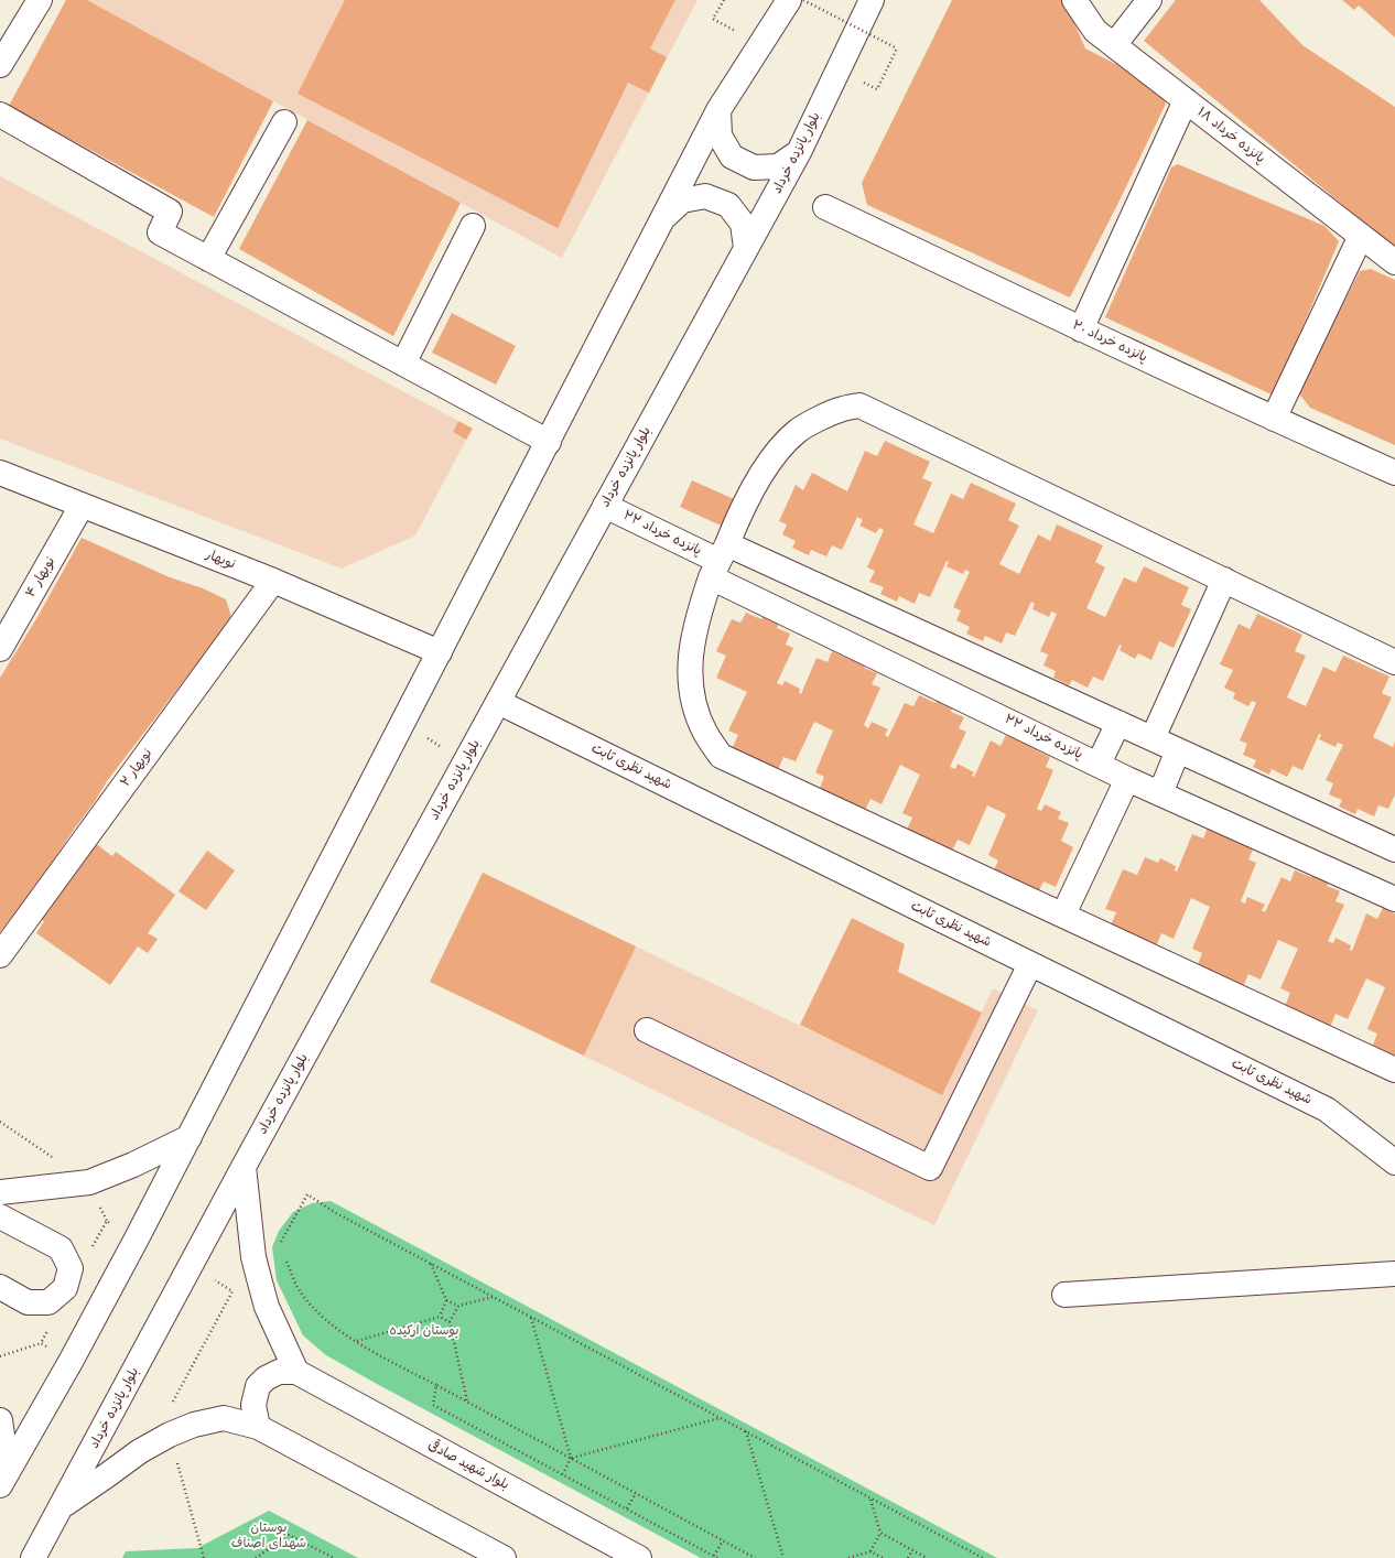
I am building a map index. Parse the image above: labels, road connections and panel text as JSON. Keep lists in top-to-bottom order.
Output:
{
  "streets": {
    "street": [
      "پانزده خرداد ۱۸",
      "بلوار پانزده خرداد",
      "پانزده خرداد ۲۰",
      "پانزده خرداد ۲۲",
      "نوبهار",
      "نوبهار ۴",
      "شهید نظری ثابت",
      "نوبهار ۲",
      "بلوار شهید صادقی"
    ]
  },
  "crossings": [
    ["بلوار پانزده خرداد", "پانزده خرداد ۲۲"],
    ["بلوار پانزده خرداد", "شهید نظری ثابت"],
    ["نوبهار", "نوبهار ۴"],
    ["نوبهار", "نوبهار ۲"]
  ],
  "parks": ["بوستان ارکیده", "بوستان شهدای اصناف"]
}
